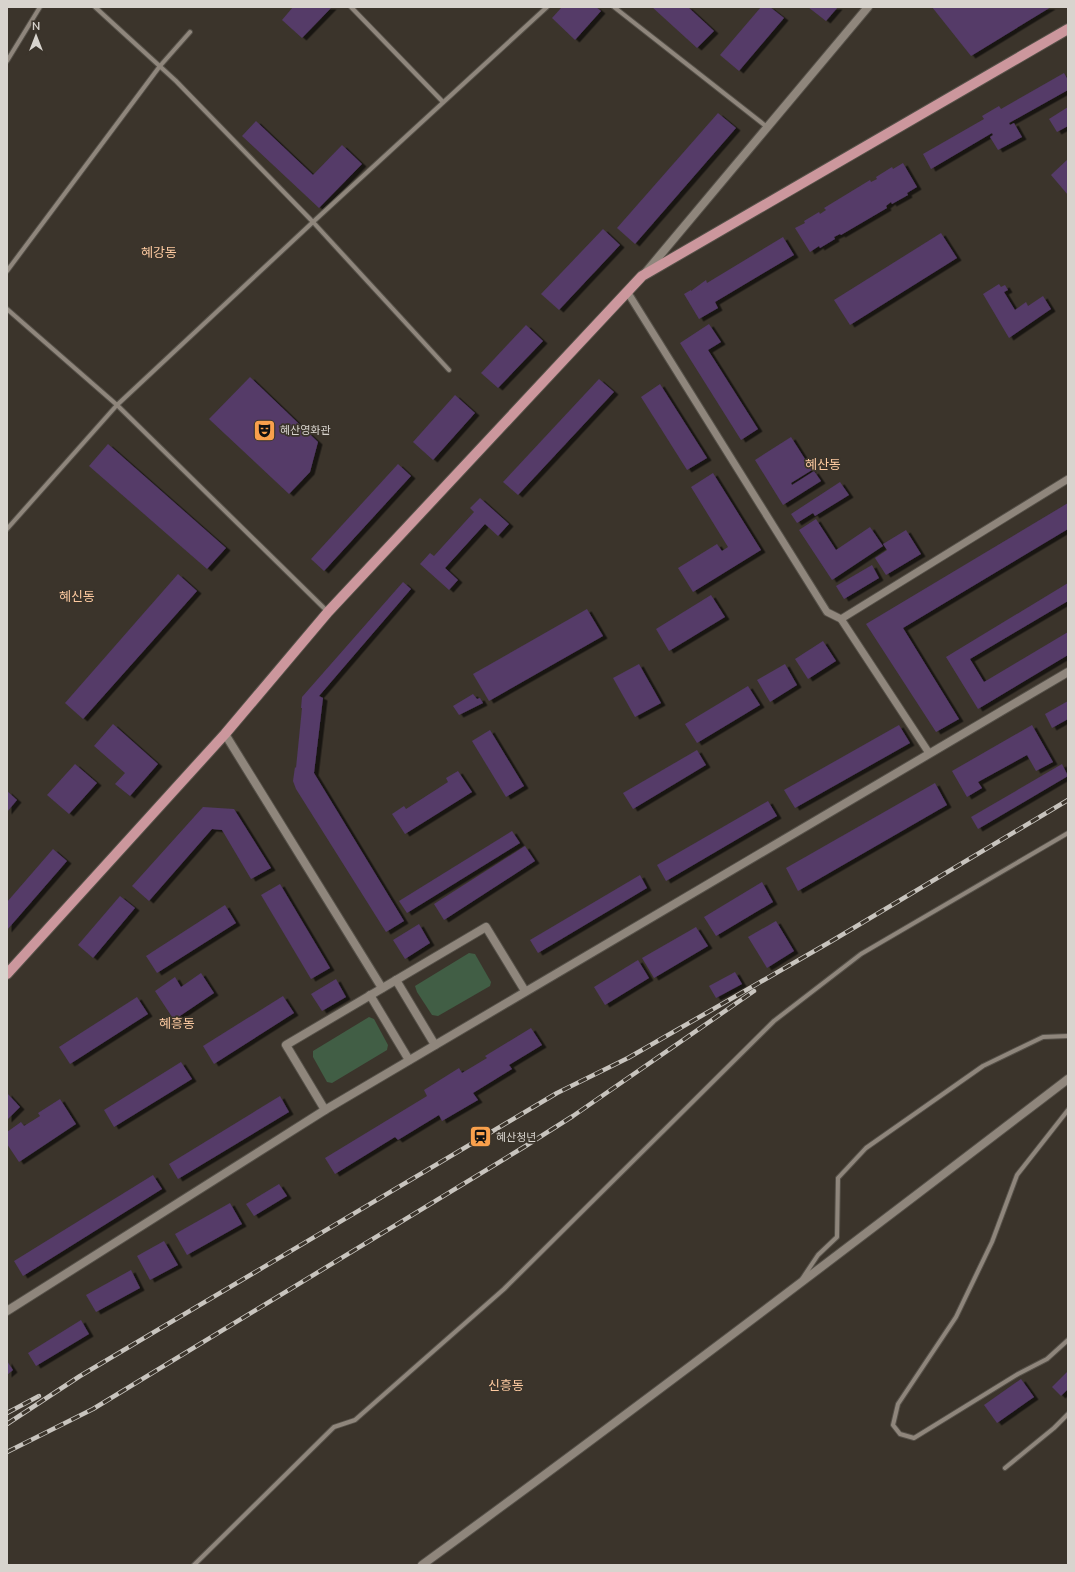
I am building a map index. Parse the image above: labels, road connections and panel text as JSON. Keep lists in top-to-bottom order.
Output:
{
  "districts": [
    "혜강동",
    "혜산동",
    "혜신동",
    "혜흥동",
    "신흥동"
  ],
  "places": {
    "theatre": ["혜산영화관"],
    "station": ["혜산청년"]
  },
  "north": "top"
}
